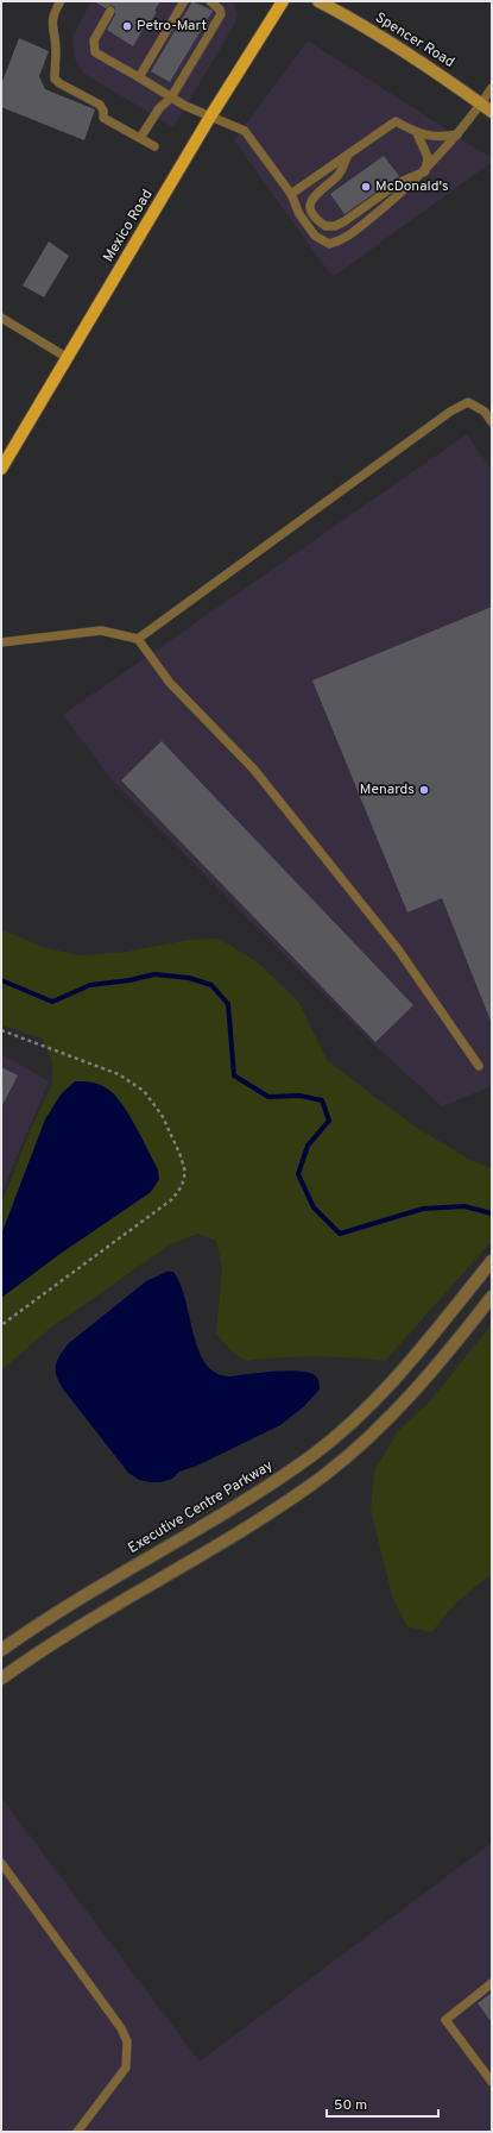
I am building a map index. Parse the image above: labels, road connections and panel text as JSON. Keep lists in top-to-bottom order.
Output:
{
  "streets": {
    "main road": ["Spencer Road", "Mexico Road"],
    "street": ["Executive Centre Parkway"]
  },
  "places": ["Petro-Mart", "McDonald's", "Menards"],
  "scale_bar": "50 m"
}
